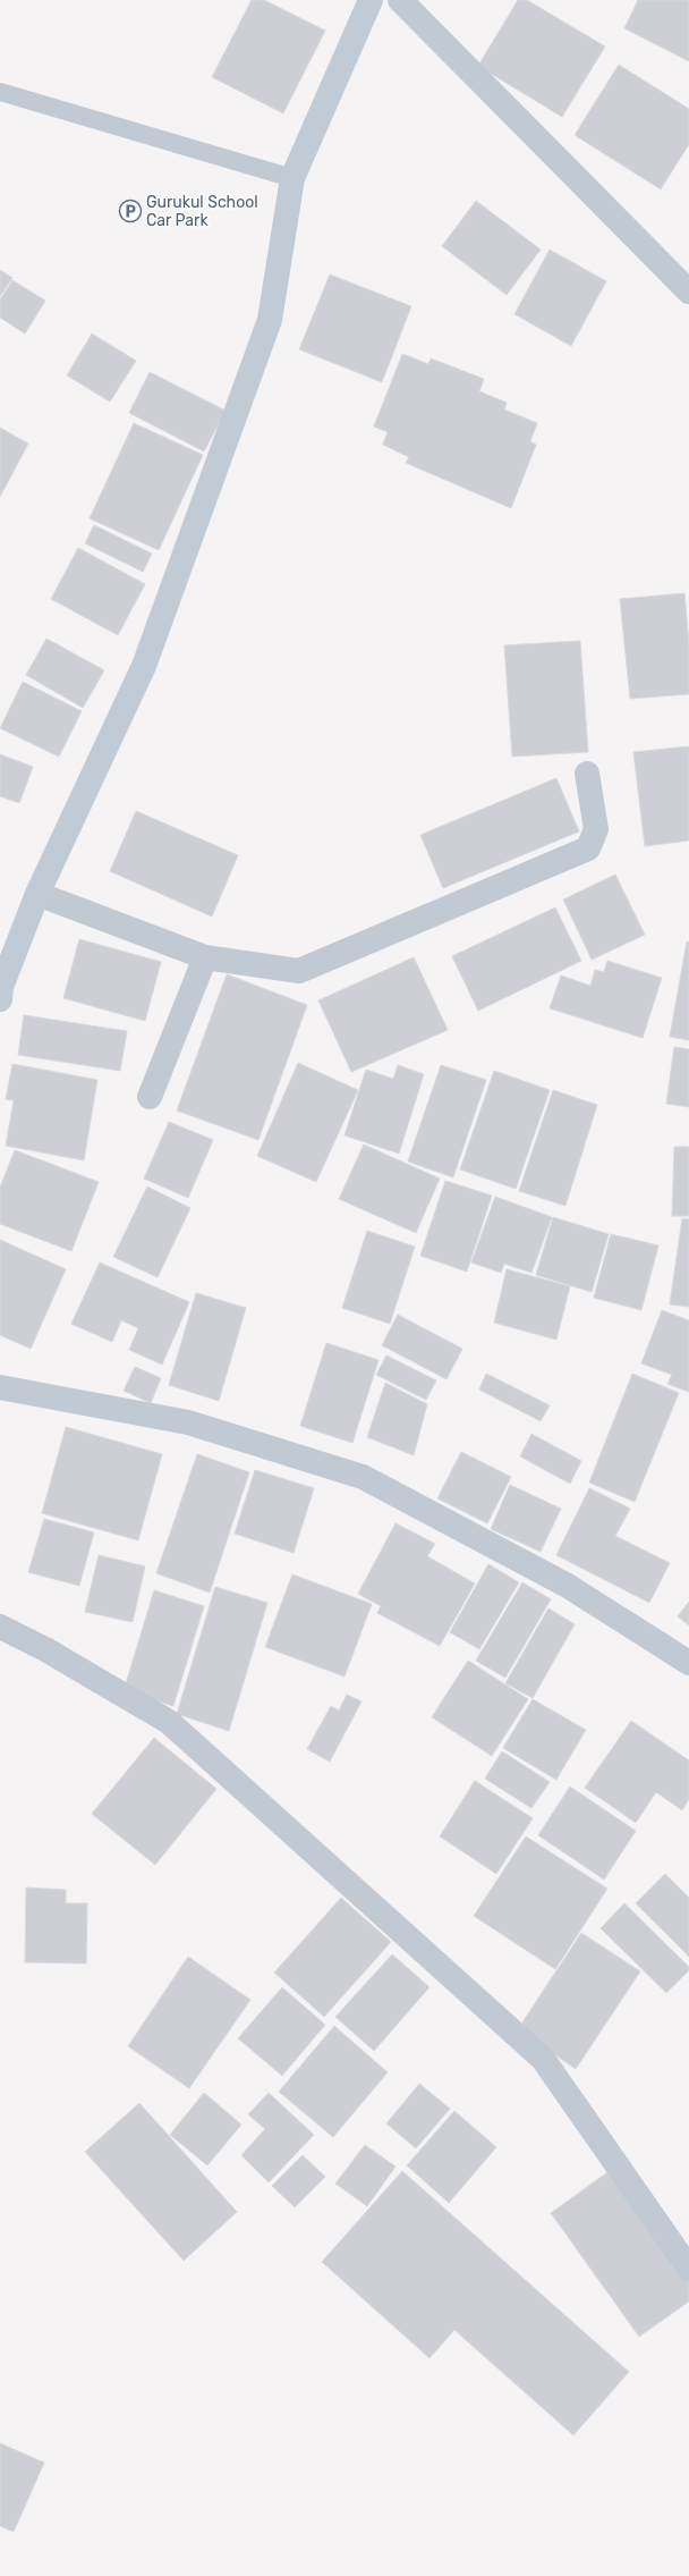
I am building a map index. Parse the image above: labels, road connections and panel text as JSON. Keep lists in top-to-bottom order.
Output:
{
  "places": {
    "parking": ["Gurukul School Car Park"]
  }
}
